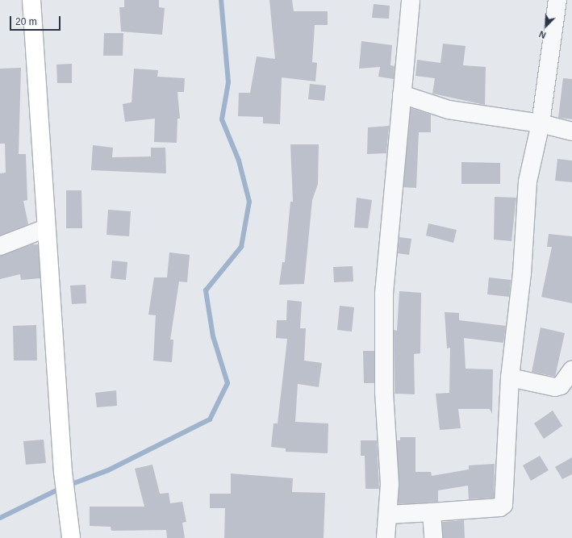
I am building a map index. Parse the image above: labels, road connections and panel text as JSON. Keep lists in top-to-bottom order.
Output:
{
  "scale_bar": "20 m",
  "north": "bottom left"
}
